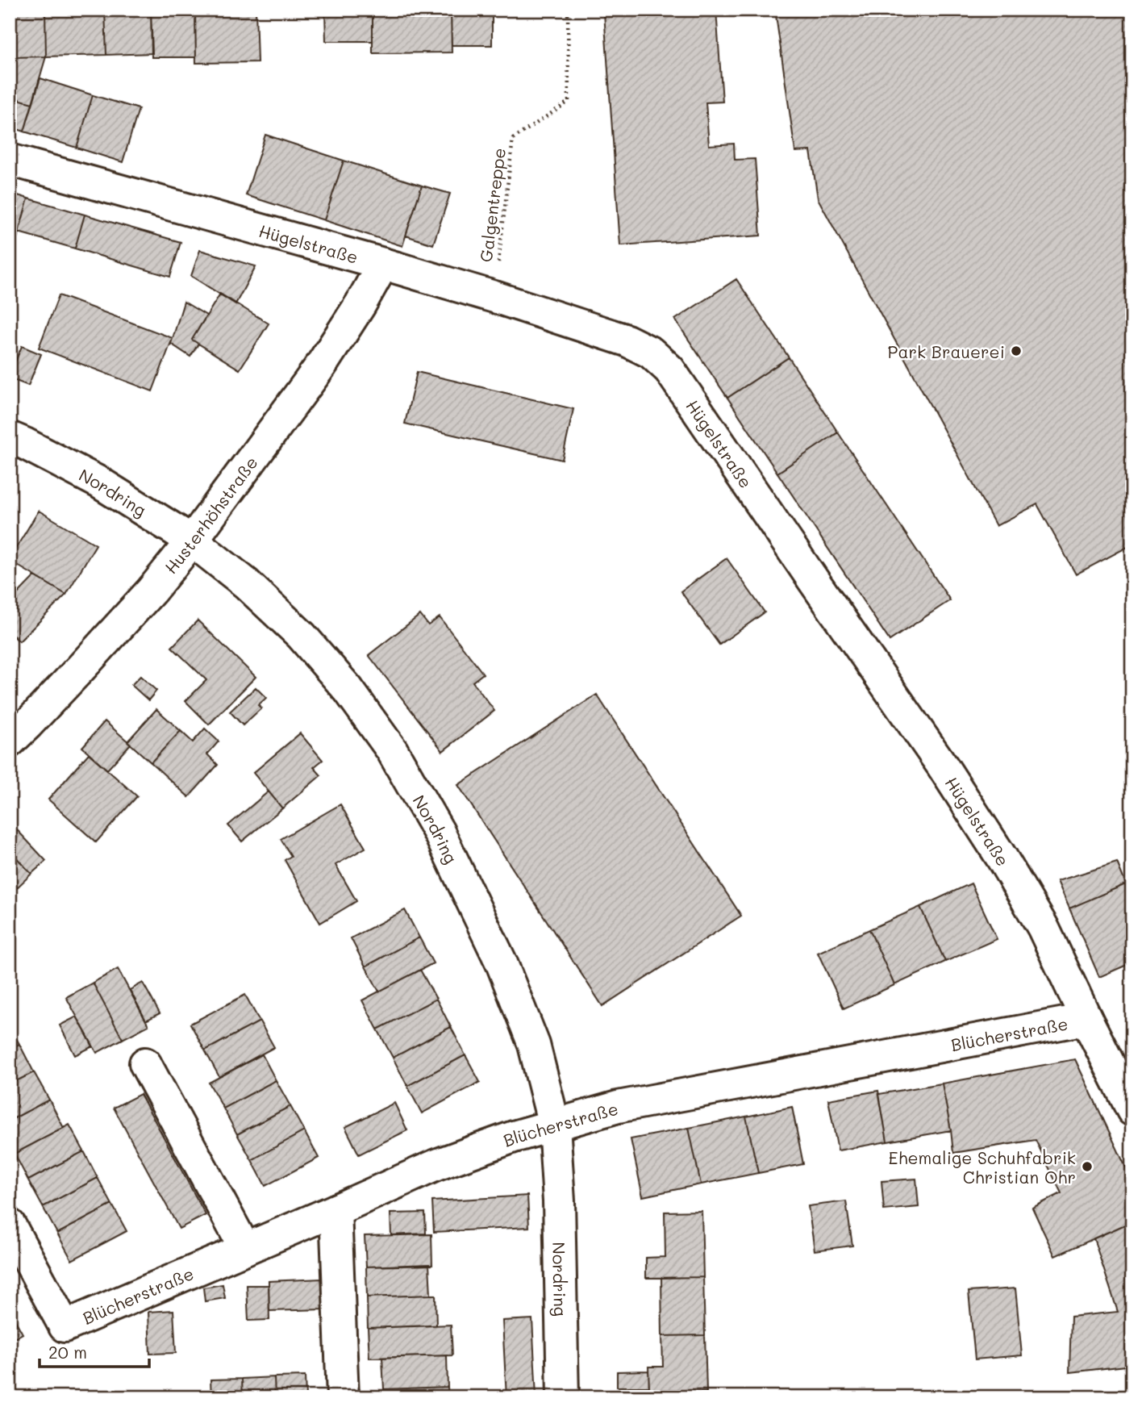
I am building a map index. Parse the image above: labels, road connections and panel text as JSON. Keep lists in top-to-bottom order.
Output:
{
  "streets": {
    "street": [
      "Hügelstraße",
      "Nordring",
      "Husterhöhstraße",
      "Blücherstraße"
    ],
    "path": ["Galgentreppe"]
  },
  "crossings": [
    ["Galgentreppe", "Hügelstraße"],
    ["Hügelstraße", "Husterhöhstraße"],
    ["Hügelstraße", "Blücherstraße"],
    ["Nordring", "Husterhöhstraße"],
    ["Nordring", "Blücherstraße"]
  ],
  "places": ["Park Brauerei", "Ehemalige Schuhfabrik Christian Ohr"],
  "scale_bar": "20 m"
}
